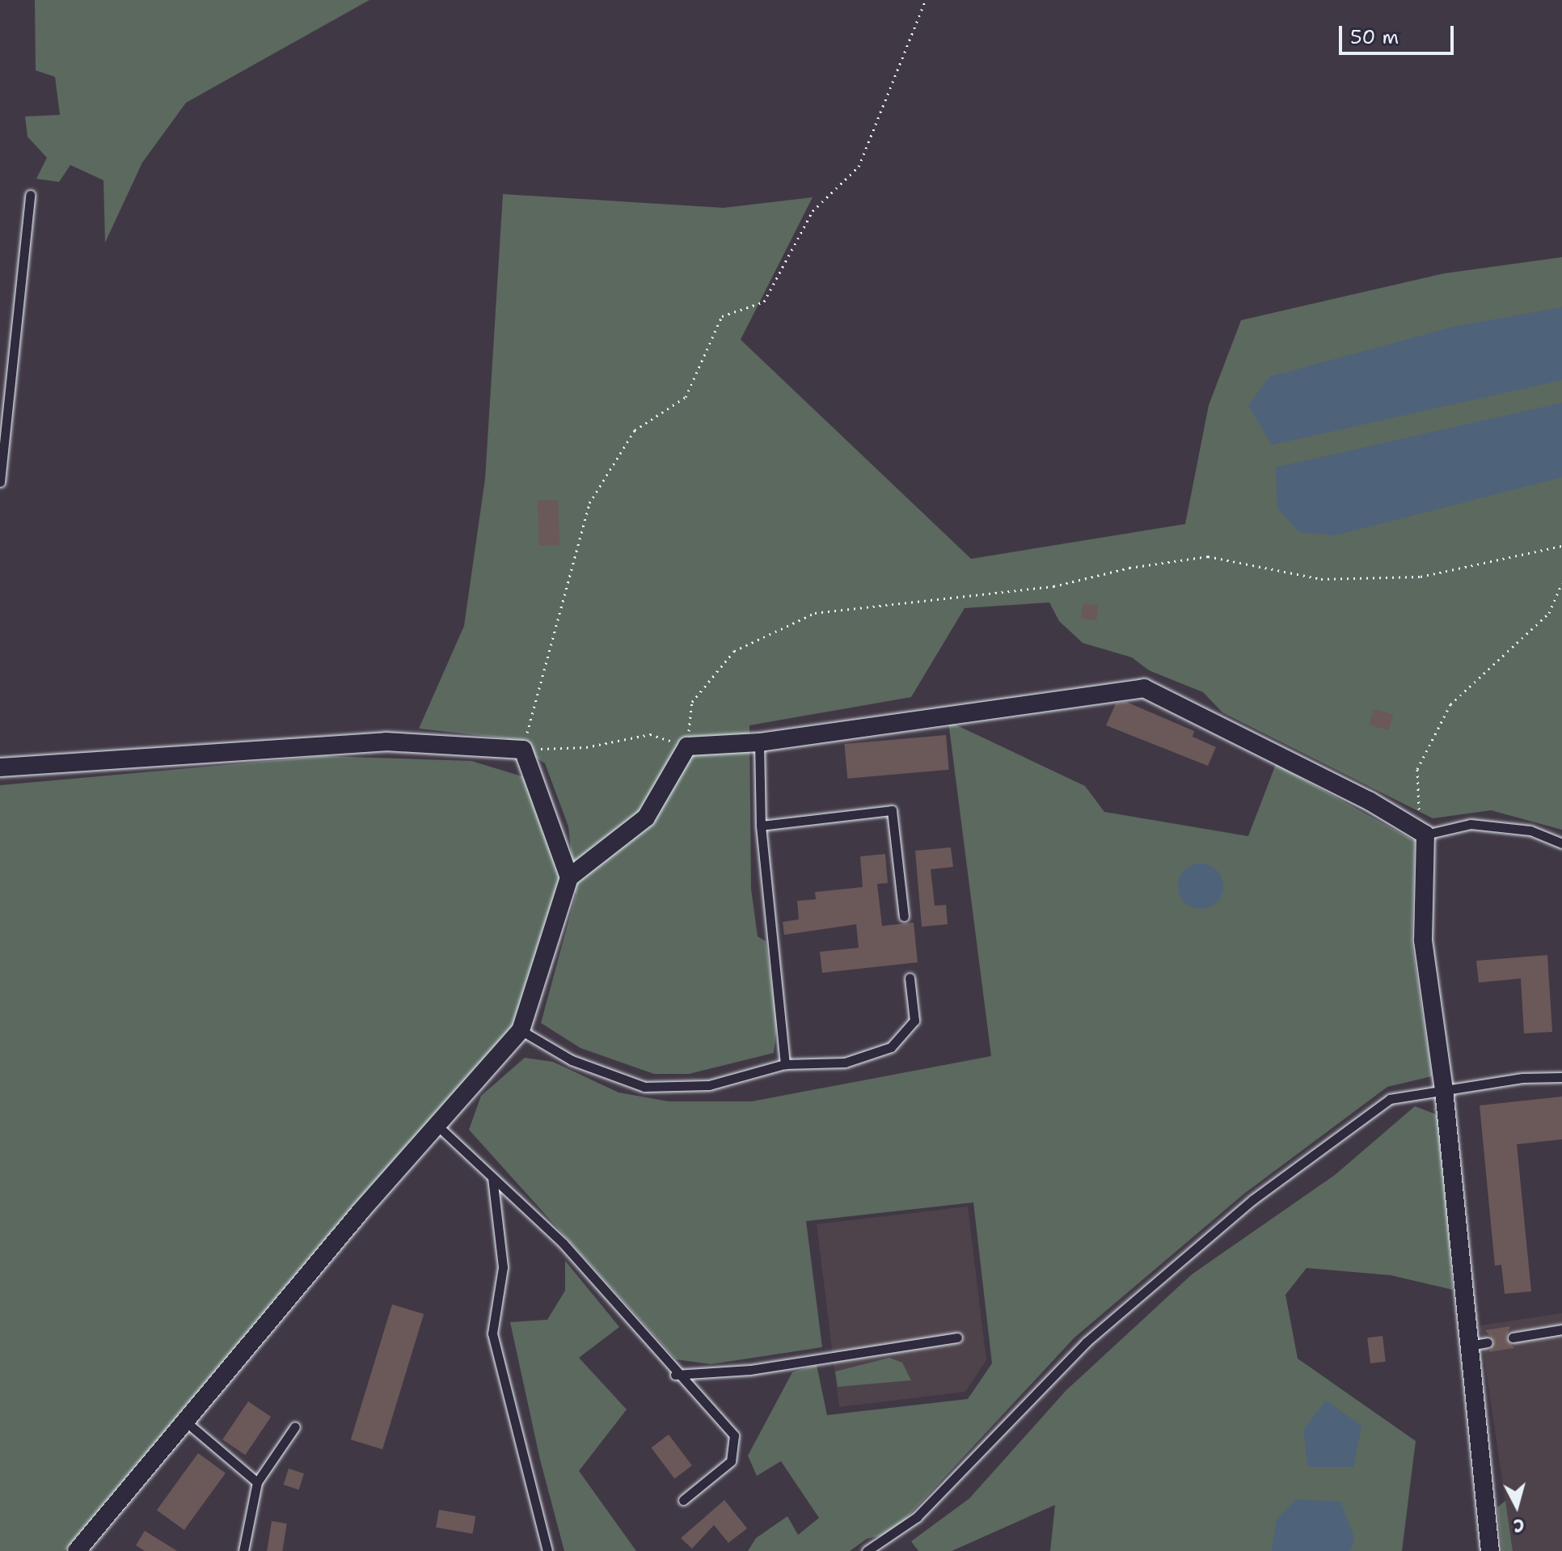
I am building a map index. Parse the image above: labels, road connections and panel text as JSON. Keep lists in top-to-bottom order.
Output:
{
  "scale_bar": "50 m",
  "north": "bottom"
}
